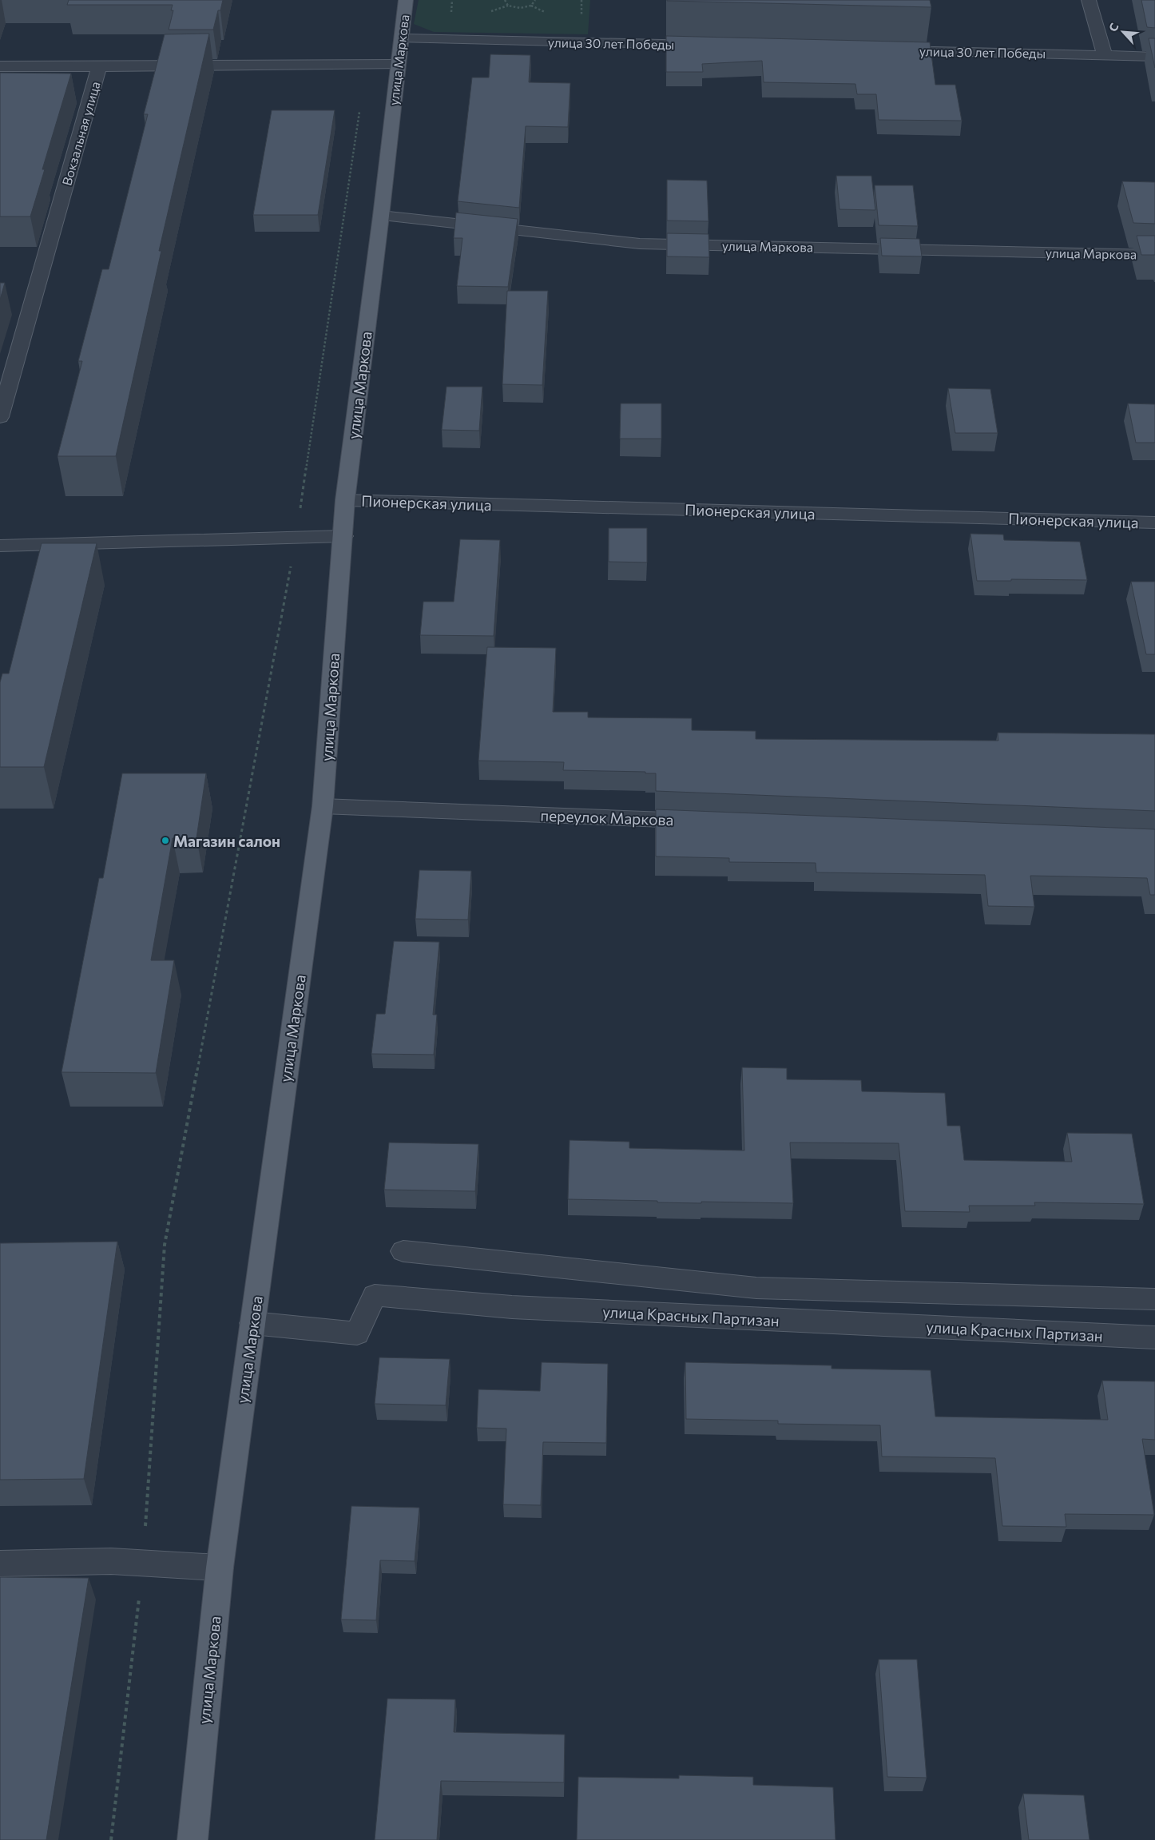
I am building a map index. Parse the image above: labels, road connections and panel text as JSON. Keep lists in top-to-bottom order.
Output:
{
  "streets": {
    "main road": ["улица Маркова"],
    "street": [
      "улица 30 лет Победы",
      "Вокзальная улица",
      "Пионерская улица",
      "переулок Маркова",
      "улица Красных Партизан"
    ]
  },
  "crossings": [
    ["улица 30 лет Победы", "улица Маркова"],
    ["улица Маркова", "Вокзальная улица"],
    ["улица Маркова", "Пионерская улица"],
    ["улица Маркова", "переулок Маркова"],
    ["улица Маркова", "улица Красных Партизан"]
  ],
  "places": ["Магазин салон"],
  "north": "top left"
}
